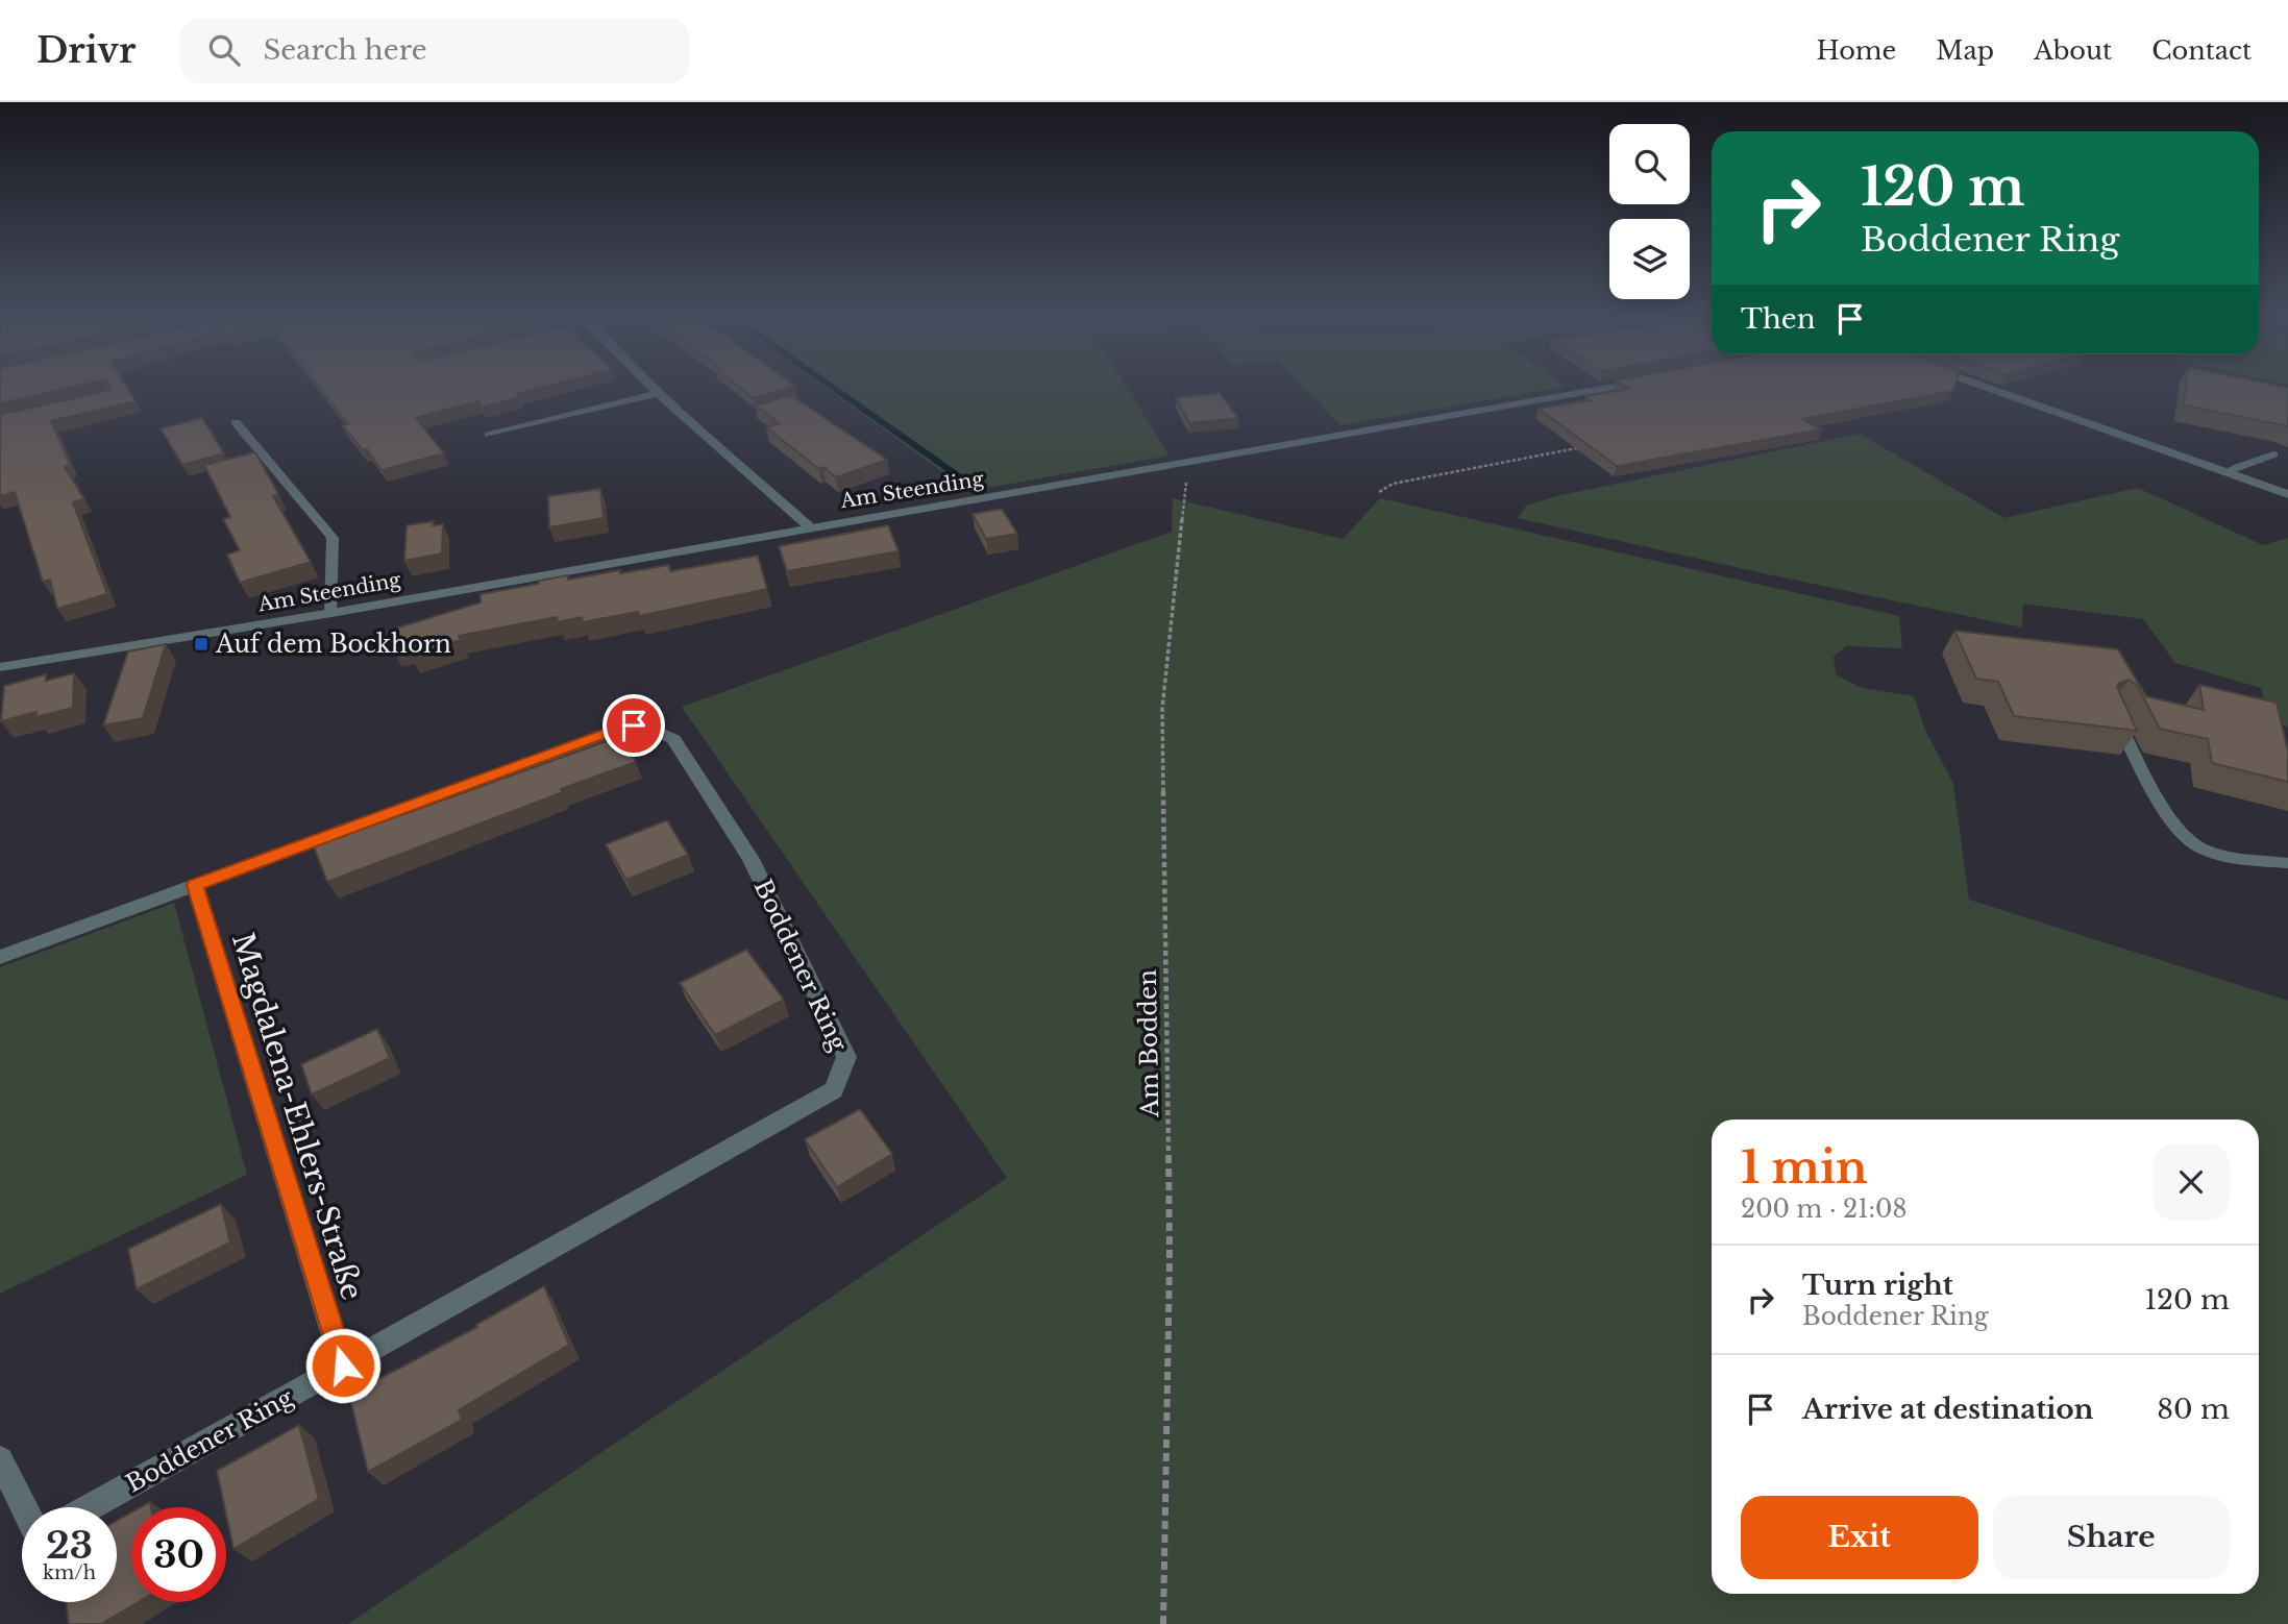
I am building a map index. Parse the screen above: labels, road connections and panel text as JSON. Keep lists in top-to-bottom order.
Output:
{
  "streets": {
    "street": ["Am Steending", "Boddener Ring", "Magdalena-Ehlers-Straße"],
    "path": ["Am Bodden"]
  },
  "crossings": [
    ["Am Steending", "Am Bodden"],
    ["Boddener Ring", "Magdalena-Ehlers-Straße"]
  ],
  "places": {
    "transit": ["Auf dem Bockhorn"]
  },
  "page": {
    "header": "Drivr",
    "search": "Search here",
    "nav": [
      "Home",
      "Map",
      "About",
      "Contact"
    ],
    "turn": ["120 m", "Boddener Ring"],
    "then": "Then",
    "heading": ["1 min", "200 m · 21:08"],
    "list": [
      {
        "name": "Turn right",
        "note": "Boddener Ring",
        "value": "120 m"
      },
      {
        "name": "Arrive at destination",
        "value": "80 m"
      }
    ],
    "buttons": ["Exit", "Share"],
    "speed": "23 km/h",
    "limit": "30"
  }
}
